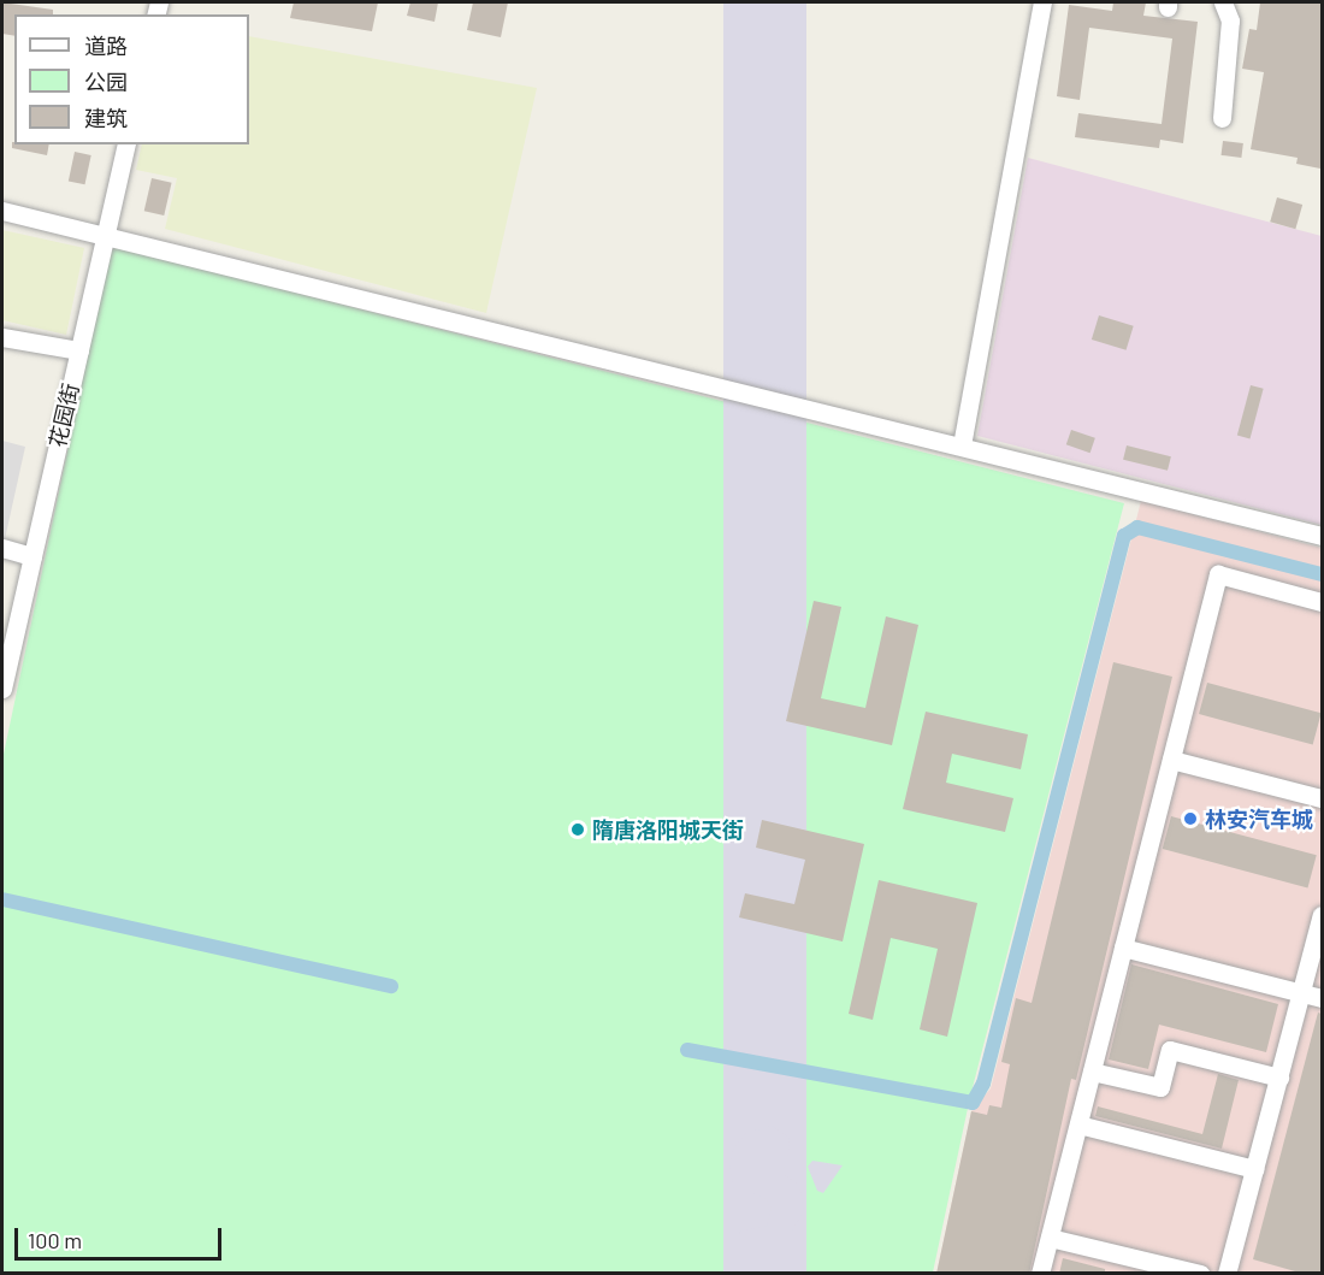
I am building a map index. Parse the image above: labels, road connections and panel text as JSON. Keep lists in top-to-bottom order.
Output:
{
  "streets": {
    "street": ["花园街"]
  },
  "places": ["林安汽车城", "隋唐洛阳城天街"],
  "legend": ["道路", "公园", "建筑"],
  "scale_bar": "100 m"
}
